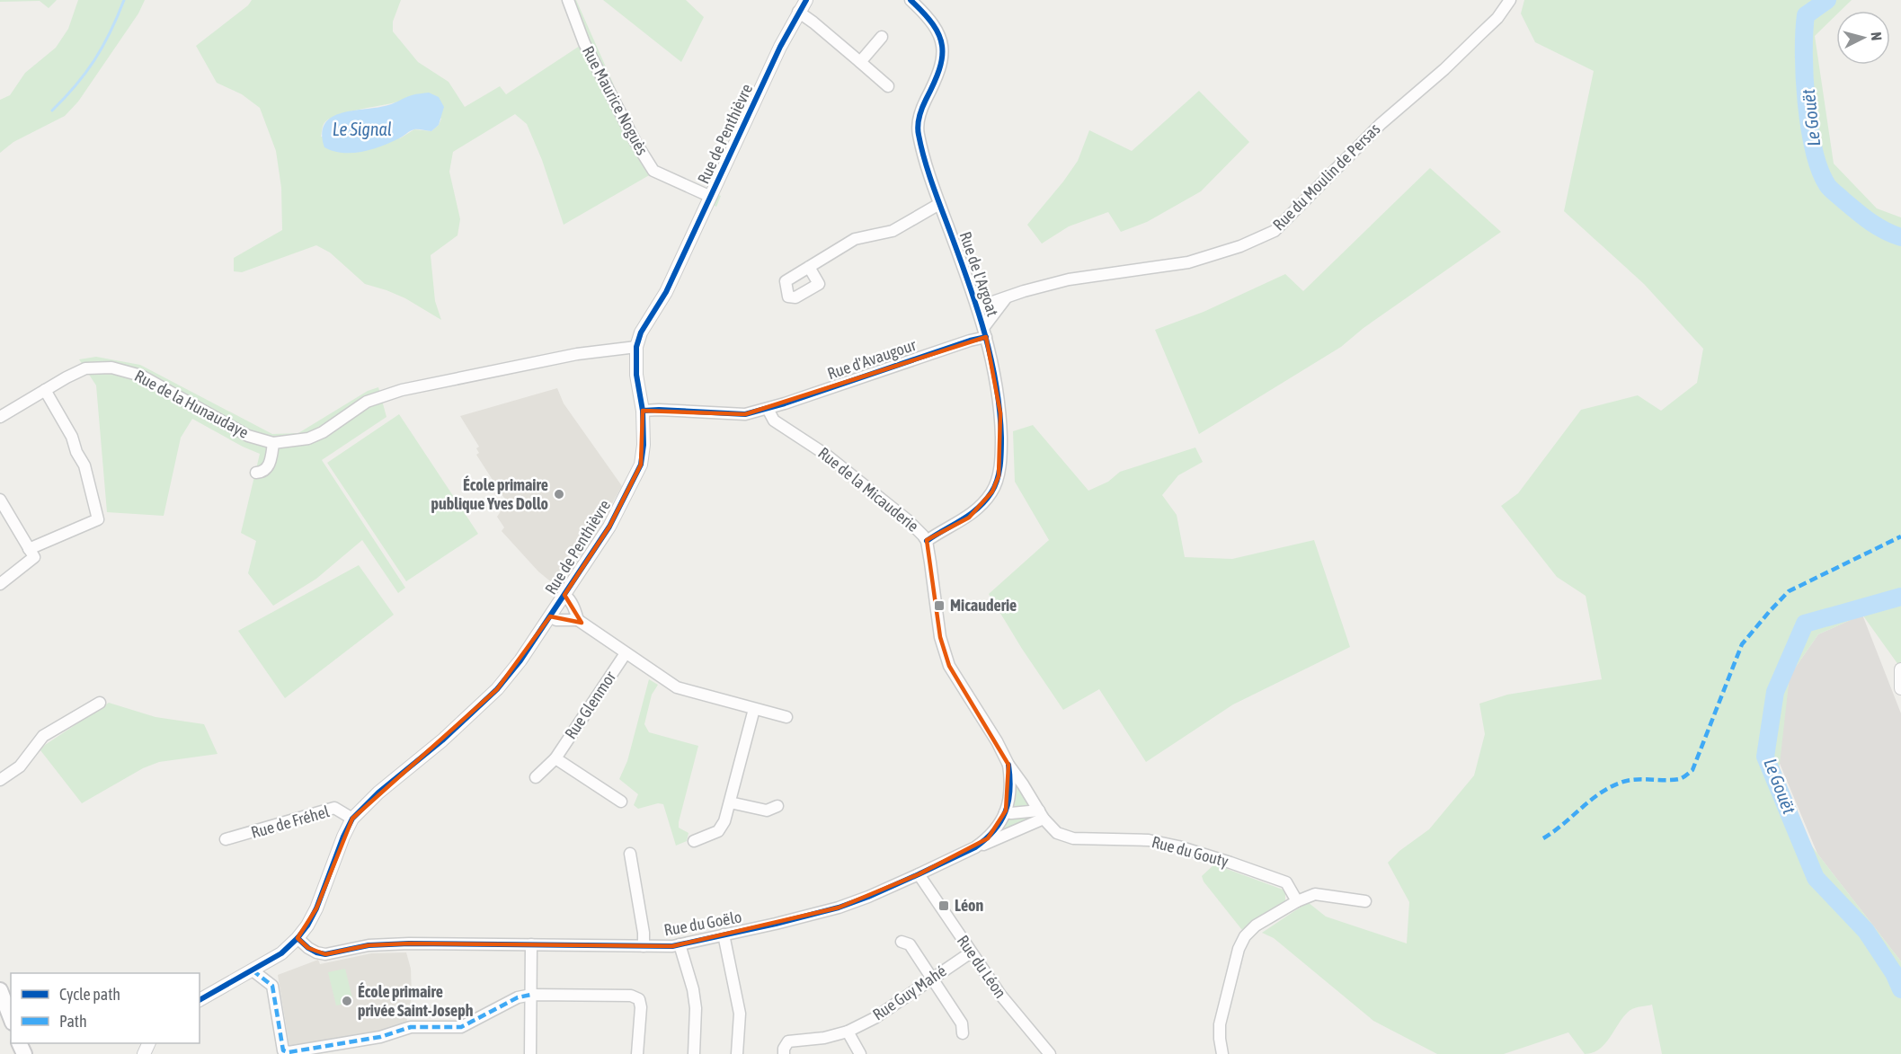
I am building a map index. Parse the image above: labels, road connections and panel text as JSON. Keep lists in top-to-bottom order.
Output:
{
  "streets": {
    "street": [
      "Rue Maurice Noguès",
      "Rue de Penthièvre",
      "Rue du Moulin de Persas",
      "Rue de l'Argoat",
      "Rue d'Avaugour",
      "Rue de la Hunaudaye",
      "Rue de la Micauderie",
      "Rue Glenmor",
      "Rue de Fréhel",
      "Rue du Gouty",
      "Rue du Goëlo",
      "Rue du Léon",
      "Rue Guy Mahé"
    ]
  },
  "crossings": [
    ["Rue Maurice Noguès", "Rue de Penthièvre"],
    ["Rue de Penthièvre", "Rue de la Hunaudaye"],
    ["Rue de Penthièvre", "Rue de Fréhel"],
    ["Rue de Penthièvre", "Rue du Goëlo"],
    ["Rue du Moulin de Persas", "Rue de l'Argoat"],
    ["Rue de l'Argoat", "Rue d'Avaugour"],
    ["Rue de l'Argoat", "Rue de la Micauderie"],
    ["Rue d'Avaugour", "Rue de la Micauderie"],
    ["Rue de la Micauderie", "Rue du Gouty"],
    ["Rue de la Micauderie", "Rue du Goëlo"],
    ["Rue du Gouty", "Rue du Goëlo"],
    ["Rue du Goëlo", "Rue du Léon"],
    ["Rue du Léon", "Rue Guy Mahé"]
  ],
  "water": ["Le Gouët", "Le Signal"],
  "places": {
    "other": ["École primaire publique Yves Dollo", "École primaire privée Saint-Joseph"],
    "transit": ["Micauderie", "Léon"]
  },
  "legend": ["Cycle path", "Path"],
  "north": "right"
}
